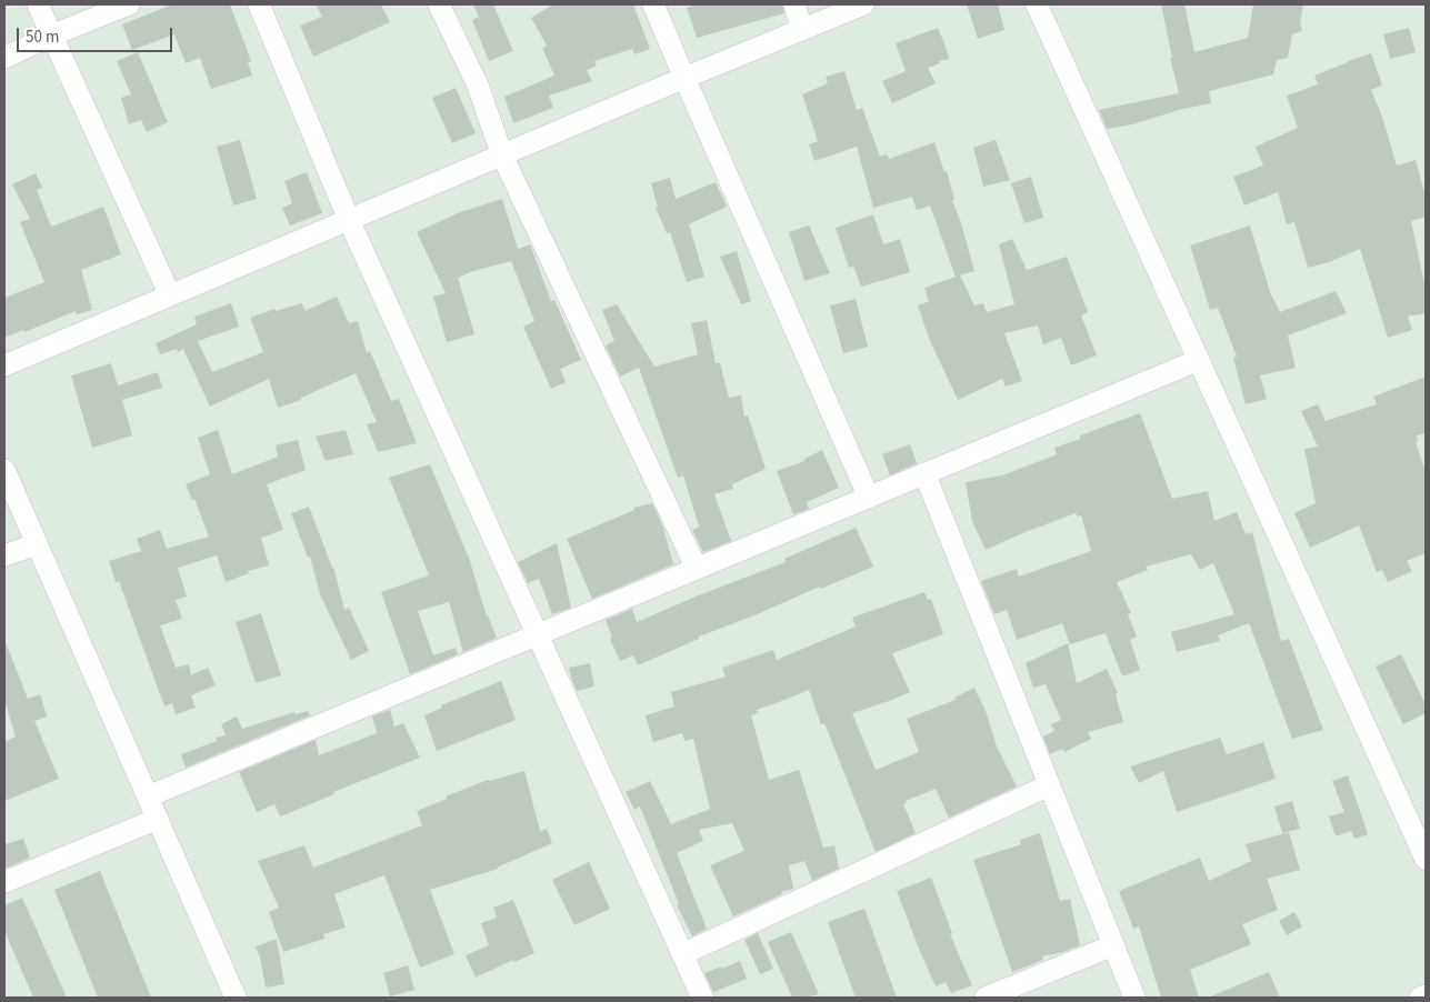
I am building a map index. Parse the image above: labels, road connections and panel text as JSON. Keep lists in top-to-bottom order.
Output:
{
  "scale_bar": "50 m"
}
